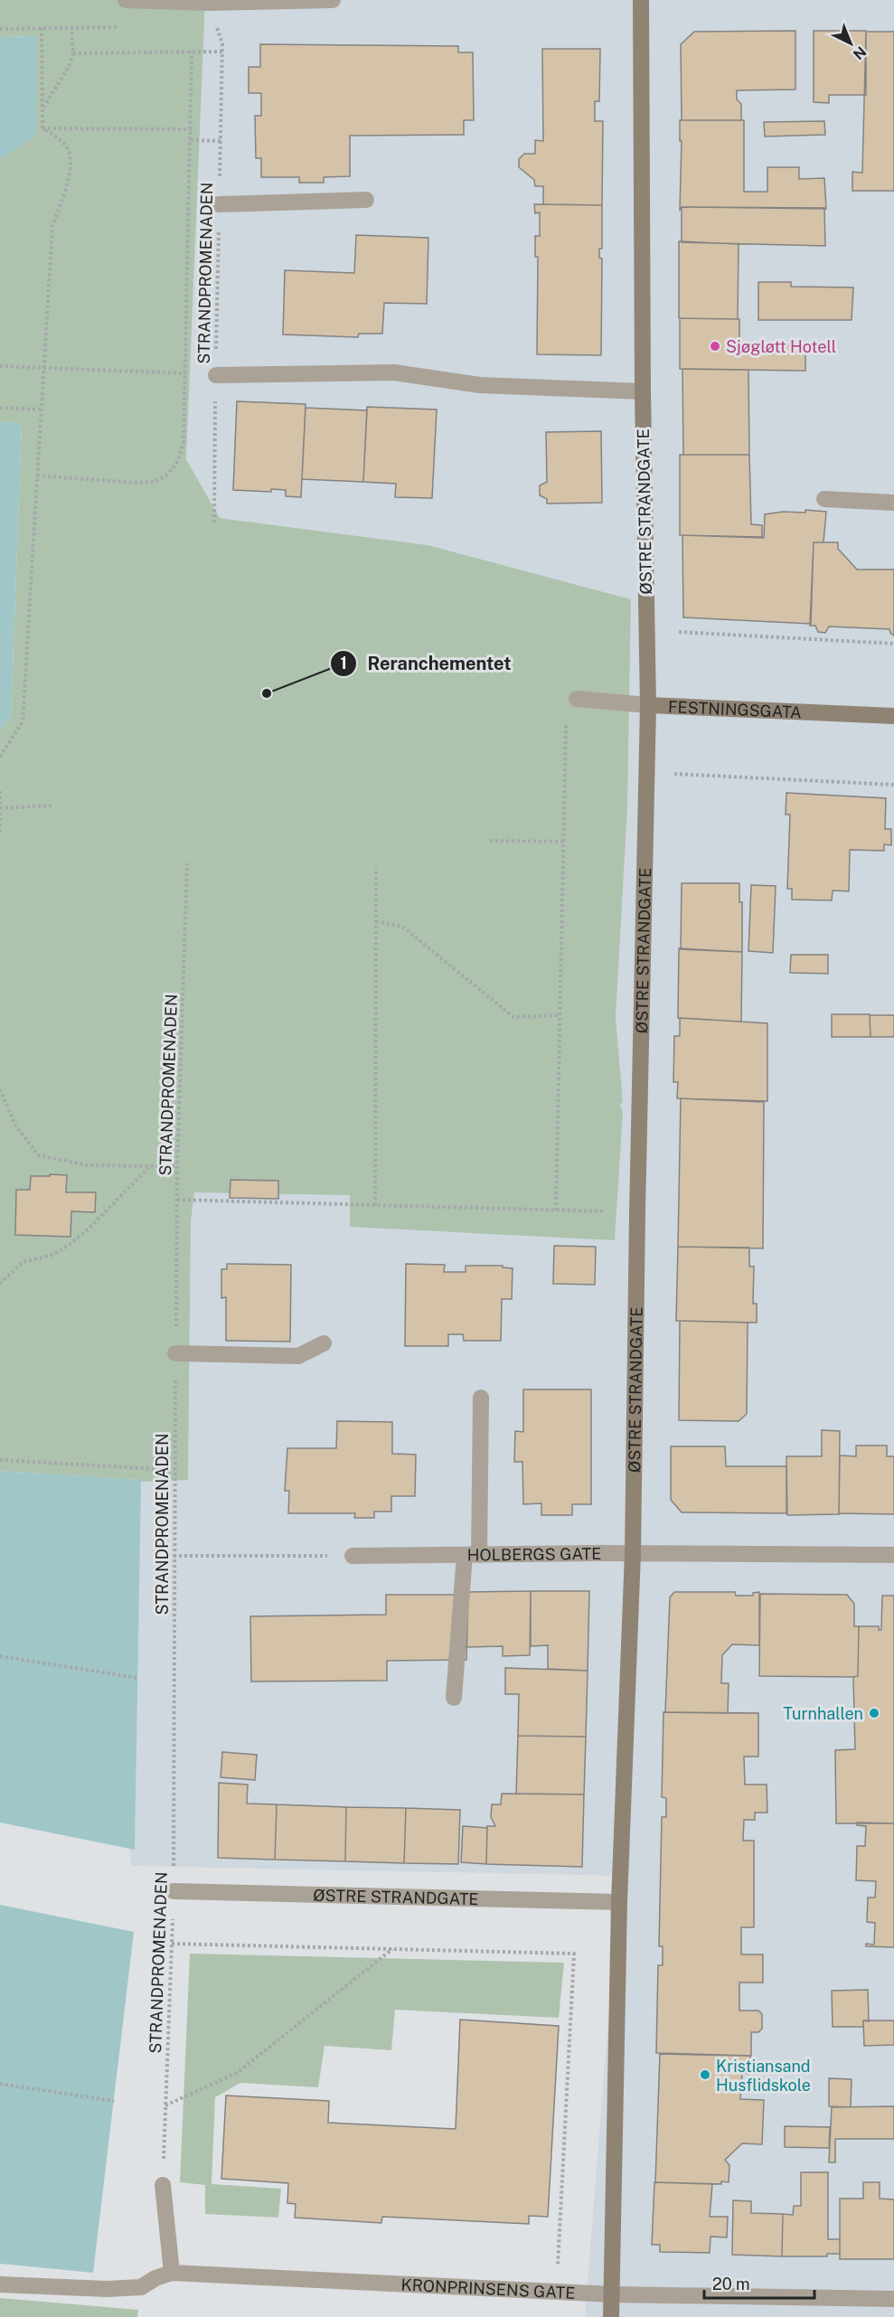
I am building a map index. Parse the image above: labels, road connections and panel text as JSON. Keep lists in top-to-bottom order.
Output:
{
  "streets": {
    "street": [
      "ØSTRE STRANDGATE",
      "FESTNINGSGATA",
      "HOLBERGS GATE",
      "KRONPRINSENS GATE"
    ],
    "path": ["STRANDPROMENADEN"]
  },
  "crossings": [
    ["STRANDPROMENADEN", "ØSTRE STRANDGATE"],
    ["ØSTRE STRANDGATE", "FESTNINGSGATA"],
    ["ØSTRE STRANDGATE", "HOLBERGS GATE"],
    ["ØSTRE STRANDGATE", "KRONPRINSENS GATE"]
  ],
  "places": [
    "Sjøgløtt Hotell",
    "Reranchementet",
    "Turnhallen",
    "Kristiansand Husflidskole"
  ],
  "scale_bar": "20 m",
  "north": "bottom right"
}
